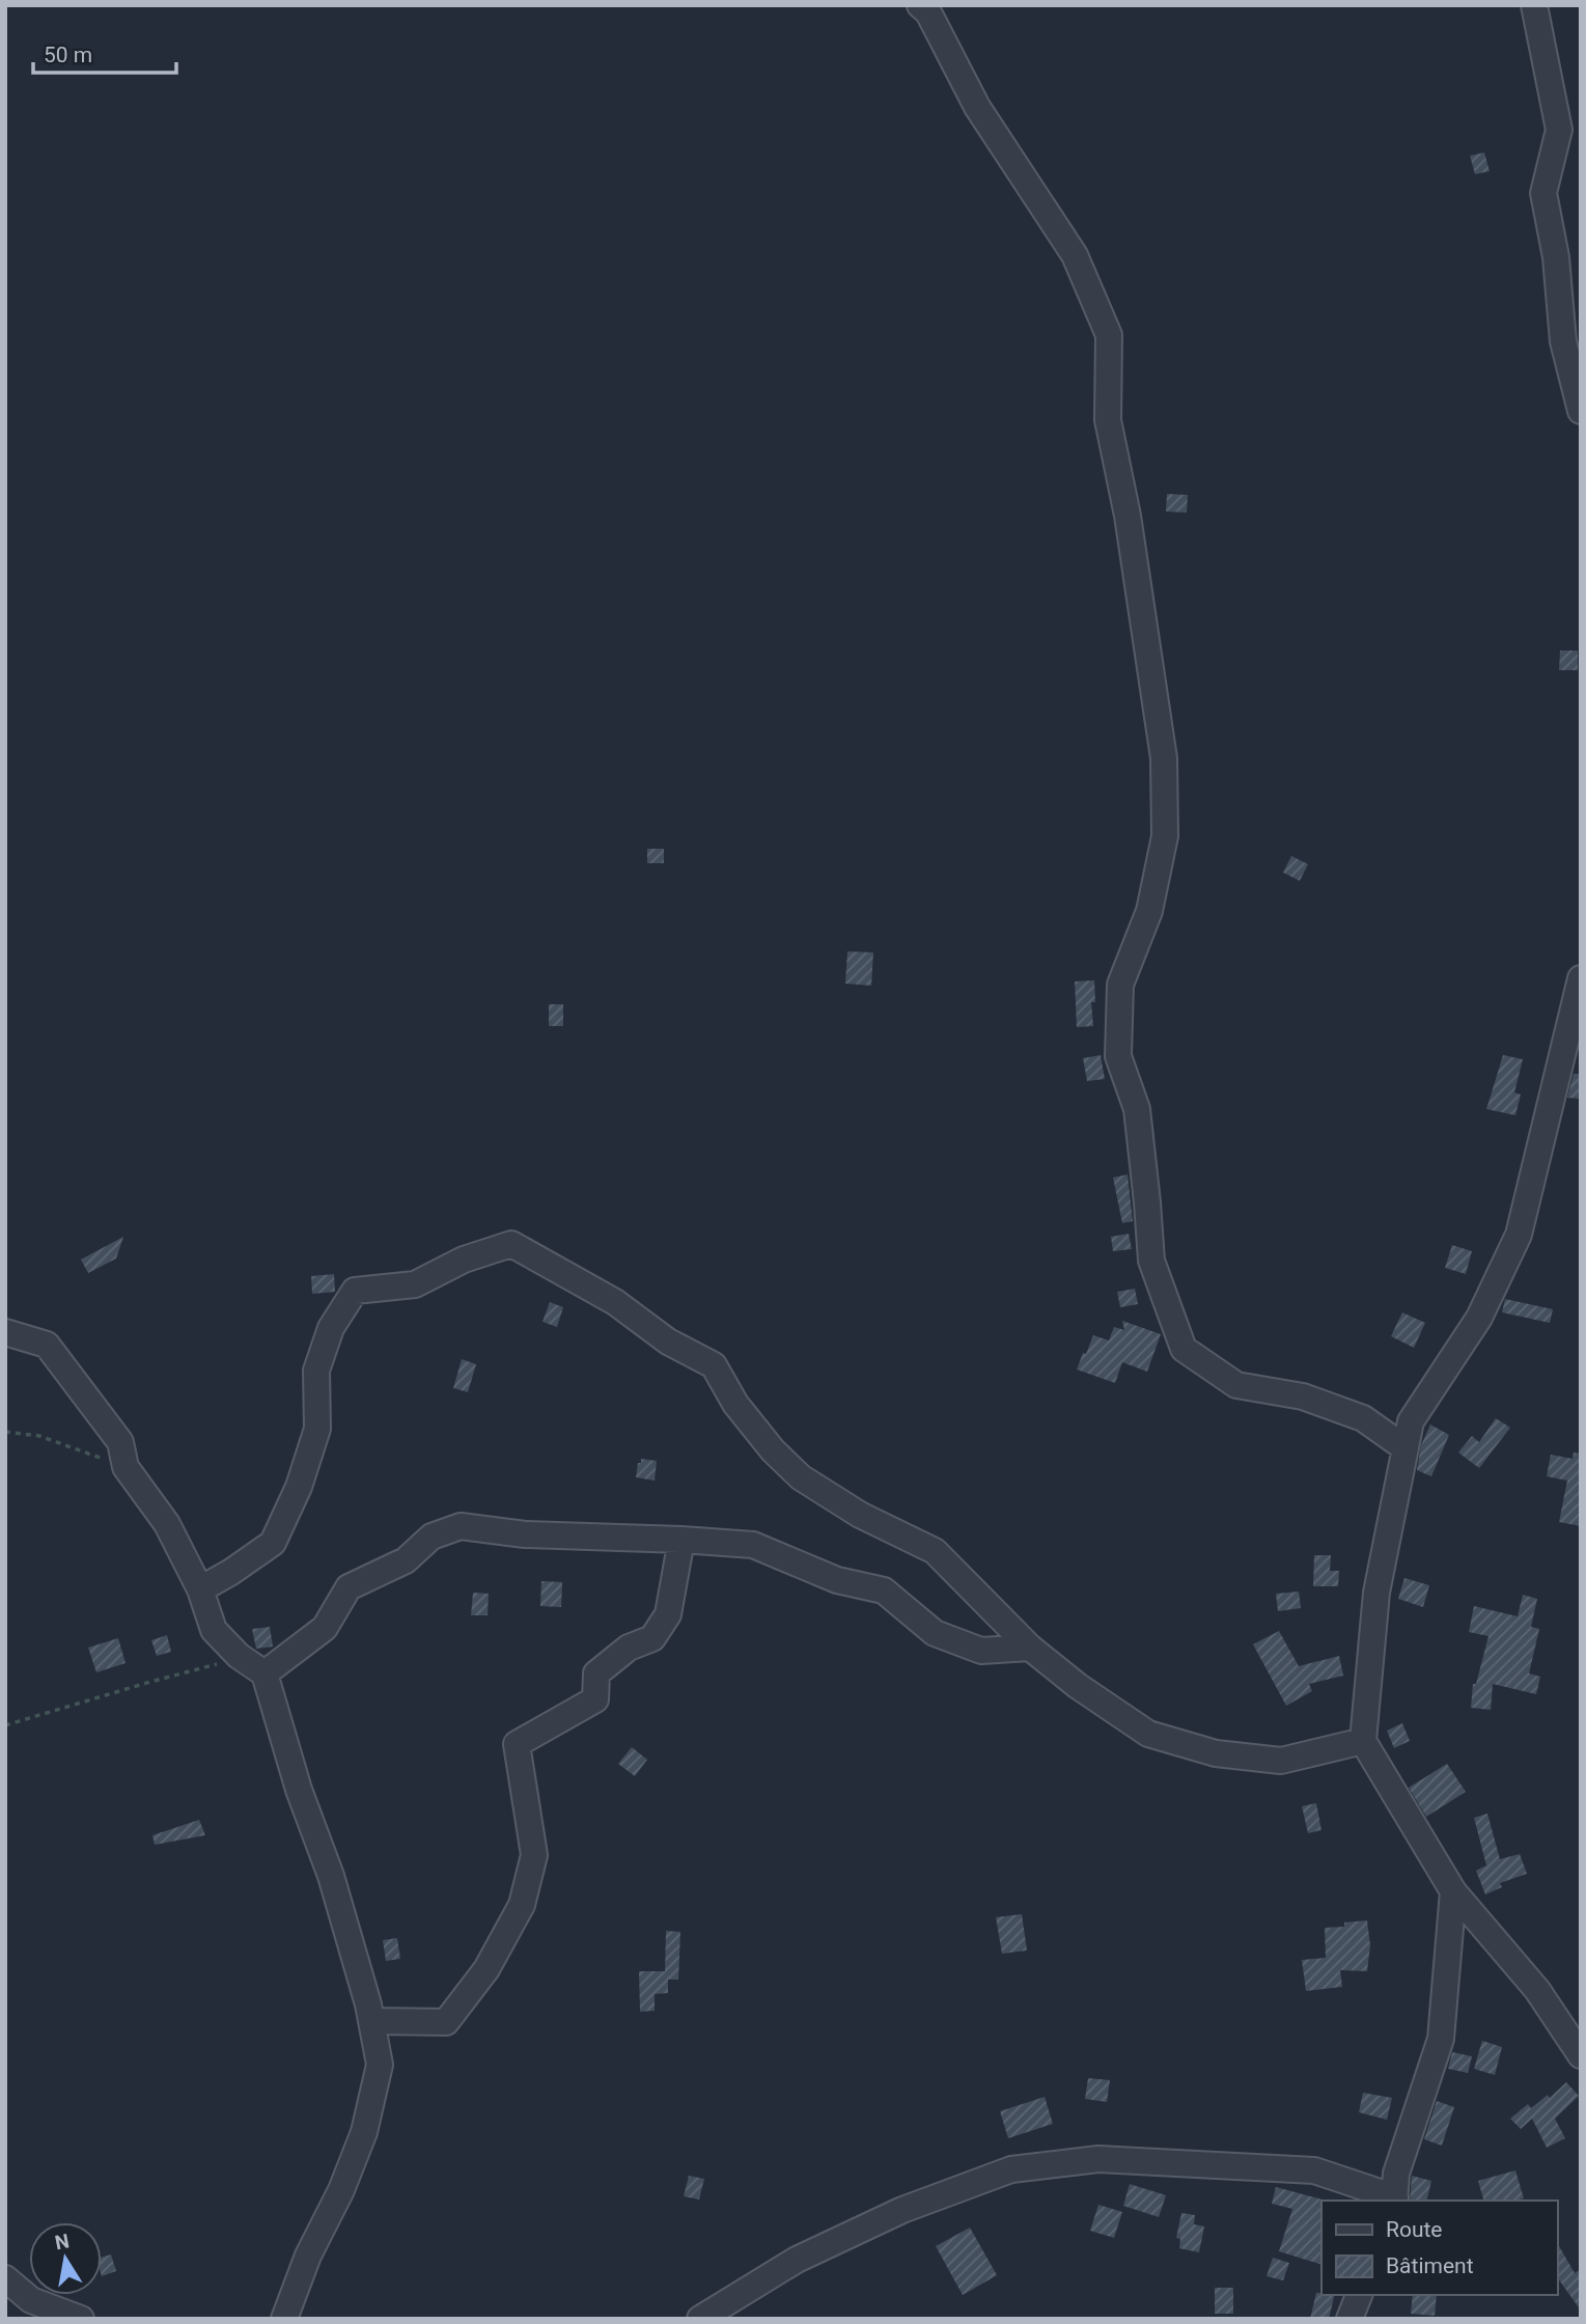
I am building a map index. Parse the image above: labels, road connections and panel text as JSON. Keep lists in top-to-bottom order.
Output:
{
  "legend": ["Route", "Bâtiment"],
  "scale_bar": "50 m",
  "north": "top"
}
